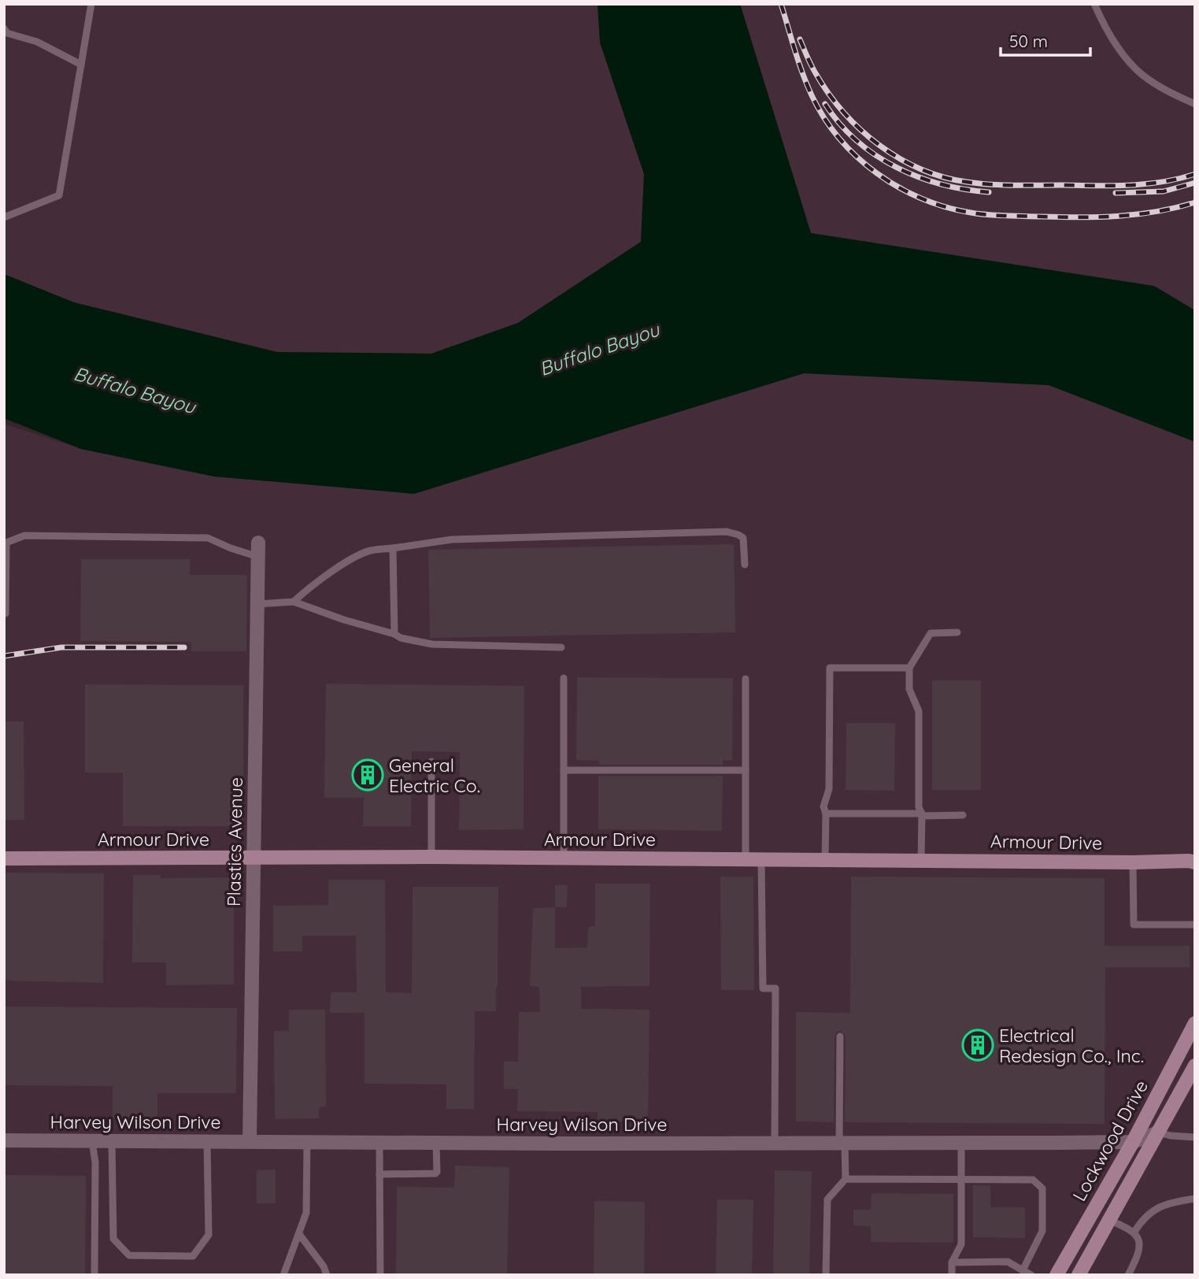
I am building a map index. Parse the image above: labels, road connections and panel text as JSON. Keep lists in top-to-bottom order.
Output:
{
  "streets": {
    "street": [
      "Armour Drive",
      "Plastics Avenue",
      "Harvey Wilson Drive",
      "Lockwood Drive"
    ]
  },
  "crossings": [
    ["Armour Drive", "Plastics Avenue"],
    ["Plastics Avenue", "Harvey Wilson Drive"],
    ["Harvey Wilson Drive", "Lockwood Drive"]
  ],
  "water": ["Buffalo Bayou"],
  "places": {
    "building": ["General Electric Co.", "Electrical Redesign Co., Inc."]
  },
  "scale_bar": "50 m"
}
